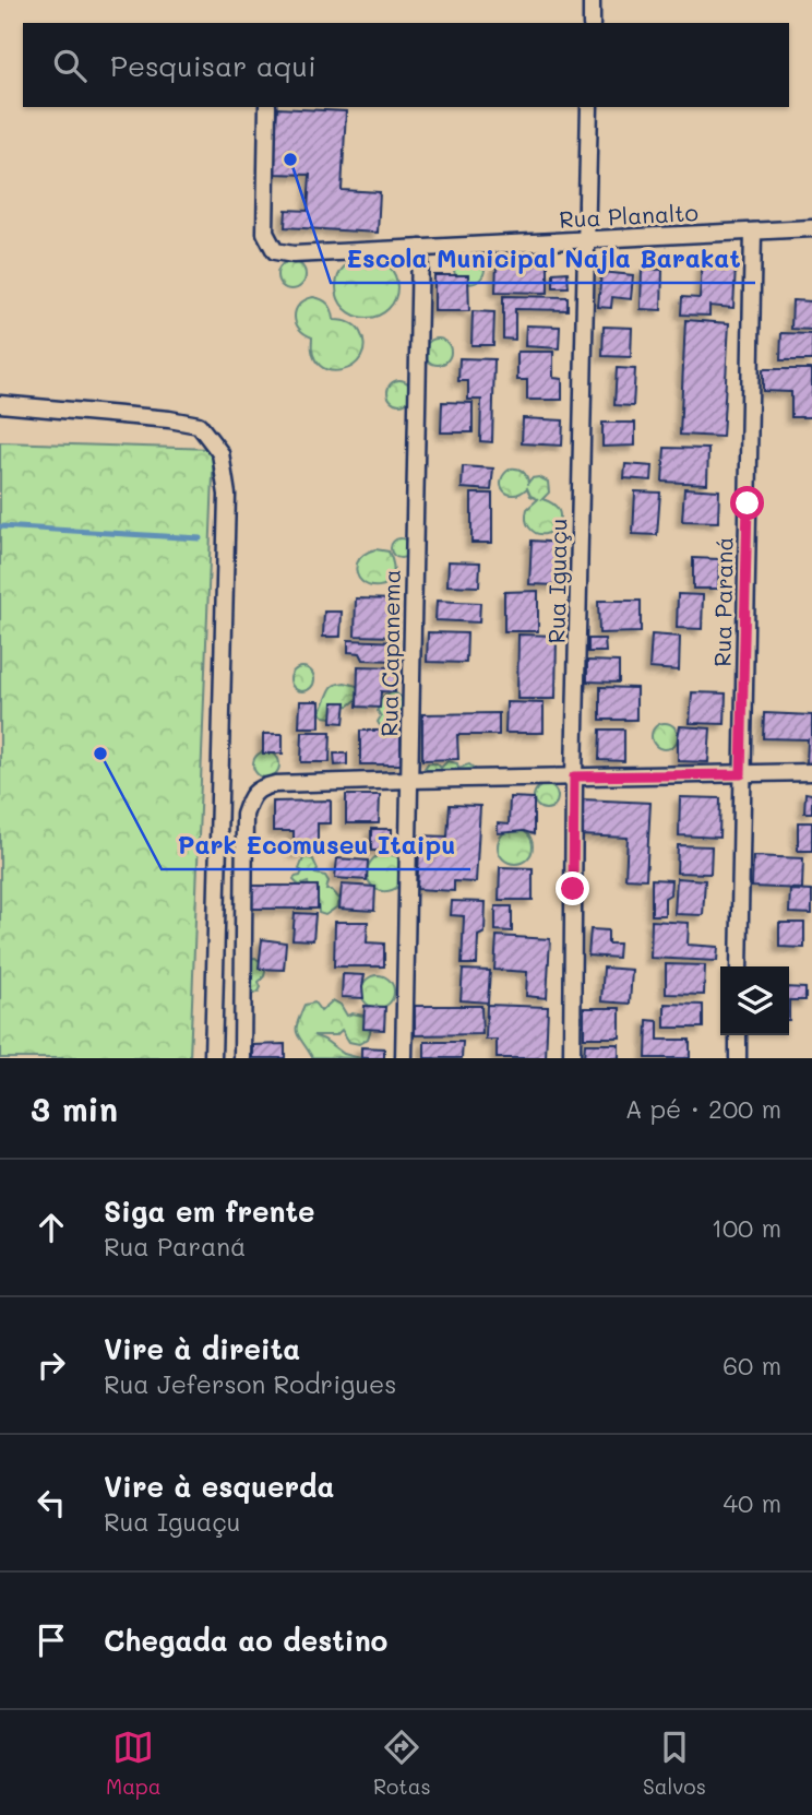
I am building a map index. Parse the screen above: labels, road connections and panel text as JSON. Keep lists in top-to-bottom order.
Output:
{
  "streets": {
    "street": [
      "Rua Planalto",
      "Rua Iguaçu",
      "Rua Paraná",
      "Rua Capanema"
    ]
  },
  "crossings": [
    ["Rua Planalto", "Rua Iguaçu"],
    ["Rua Planalto", "Rua Paraná"],
    ["Rua Planalto", "Rua Capanema"]
  ],
  "places": ["Escola Municipal Najla Barakat", "Park Ecomuseu Itaipu"],
  "page": {
    "search": "Pesquisar aqui",
    "heading": ["3 min", "A pé · 200 m"],
    "list": [
      ["Siga em frente", "Rua Paraná", "100 m"],
      ["Vire à direita", "Rua Jeferson Rodrigues", "60 m"],
      ["Vire à esquerda", "Rua Iguaçu", "40 m"],
      "Chegada ao destino"
    ],
    "nav": ["Mapa", "Rotas", "Salvos"]
  }
}
